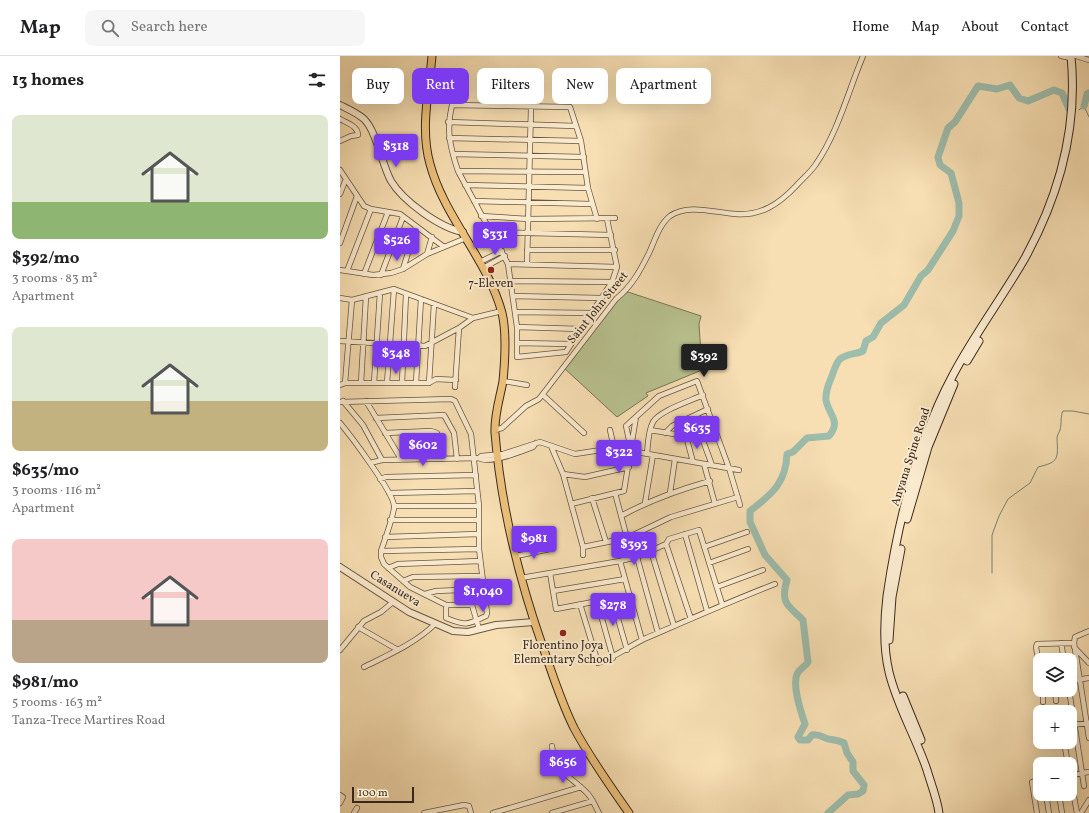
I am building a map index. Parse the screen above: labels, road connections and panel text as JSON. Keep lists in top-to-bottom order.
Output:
{
  "streets": {
    "main road": ["Anyana Spine Road"],
    "street": ["Saint John Street", "Casanueva"]
  },
  "places": ["7-Eleven", "Florentino Joya Elementary School"],
  "scale_bar": "100 m",
  "page": {
    "header": "Map",
    "search": "Search here",
    "nav": [
      "Home",
      "Map",
      "About",
      "Contact"
    ],
    "heading": "13 homes",
    "chip": [
      "Buy",
      "Rent",
      "Filters",
      "New",
      "Apartment"
    ],
    "list": [
      {
        "name": "$392/mo",
        "note": "3 rooms · 83 m² · Apartment"
      },
      {
        "name": "$635/mo",
        "note": "3 rooms · 116 m² · Apartment"
      },
      {
        "name": "$981/mo",
        "note": "5 rooms · 163 m² · Tanza-Trece Martires Road"
      }
    ],
    "price": [
      "$318",
      "$331",
      "$526",
      "$348",
      "$392",
      "$635",
      "$602",
      "$322",
      "$981",
      "$393",
      "$1,040",
      "$278",
      "$656"
    ],
    "map_buttons": ["+", "−"],
    "scale": "100 m"
  }
}
